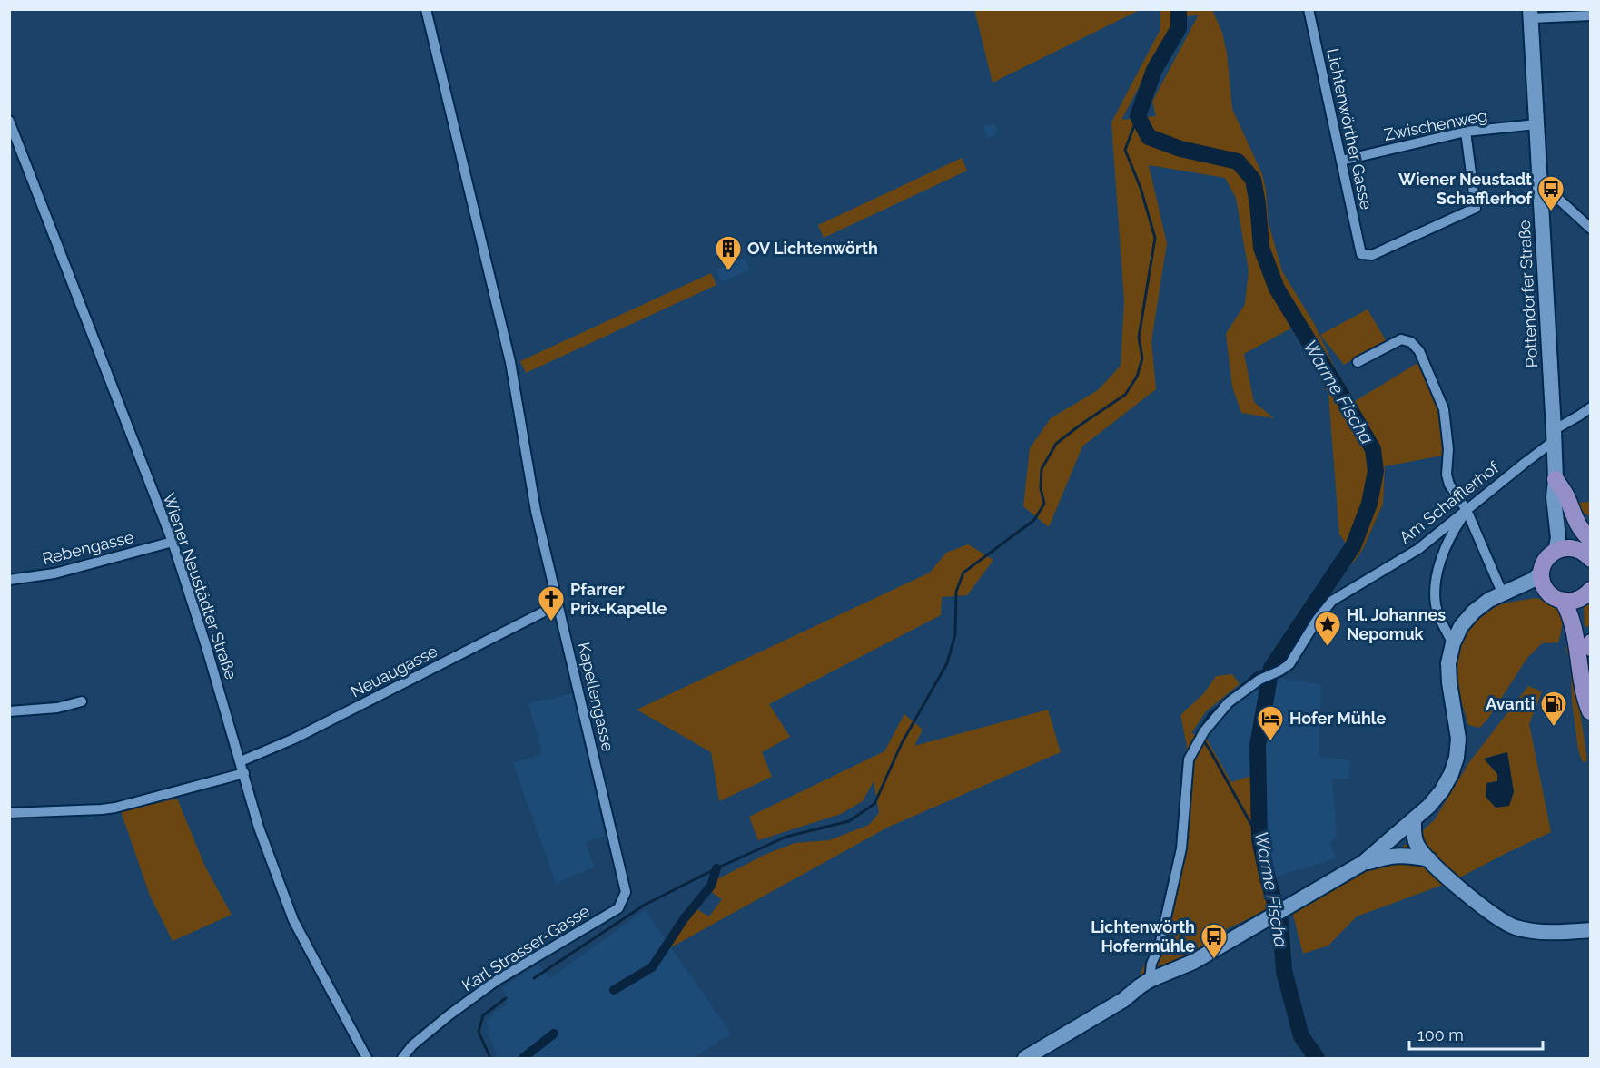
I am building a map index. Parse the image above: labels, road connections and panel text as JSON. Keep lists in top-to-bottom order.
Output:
{
  "streets": {
    "main road": ["Pottendorfer Straße"],
    "street": [
      "Zwischenweg",
      "Lichtenwörther Gasse",
      "Am Schafflerhof",
      "Rebengasse",
      "Wiener Neustädter Straße",
      "Neuaugasse",
      "Kapellengasse",
      "Karl Strasser-Gasse"
    ]
  },
  "crossings": [
    ["Zwischenweg", "Lichtenwörther Gasse"],
    ["Zwischenweg", "Pottendorfer Straße"],
    ["Pottendorfer Straße", "Am Schafflerhof"],
    ["Rebengasse", "Wiener Neustädter Straße"],
    ["Wiener Neustädter Straße", "Neuaugasse"],
    ["Neuaugasse", "Kapellengasse"],
    ["Kapellengasse", "Karl Strasser-Gasse"]
  ],
  "water": ["Warme Fischa"],
  "places": {
    "bus stop": ["Wiener Neustadt Schafflerhof", "Lichtenwörth Hofermühle"],
    "building": ["OV Lichtenwörth"],
    "church": ["Pfarrer Prix-Kapelle"],
    "place": ["Hl. Johannes Nepomuk"],
    "fuel station": ["Avanti"],
    "hotel": ["Hofer Mühle"]
  },
  "scale_bar": "100 m"
}
